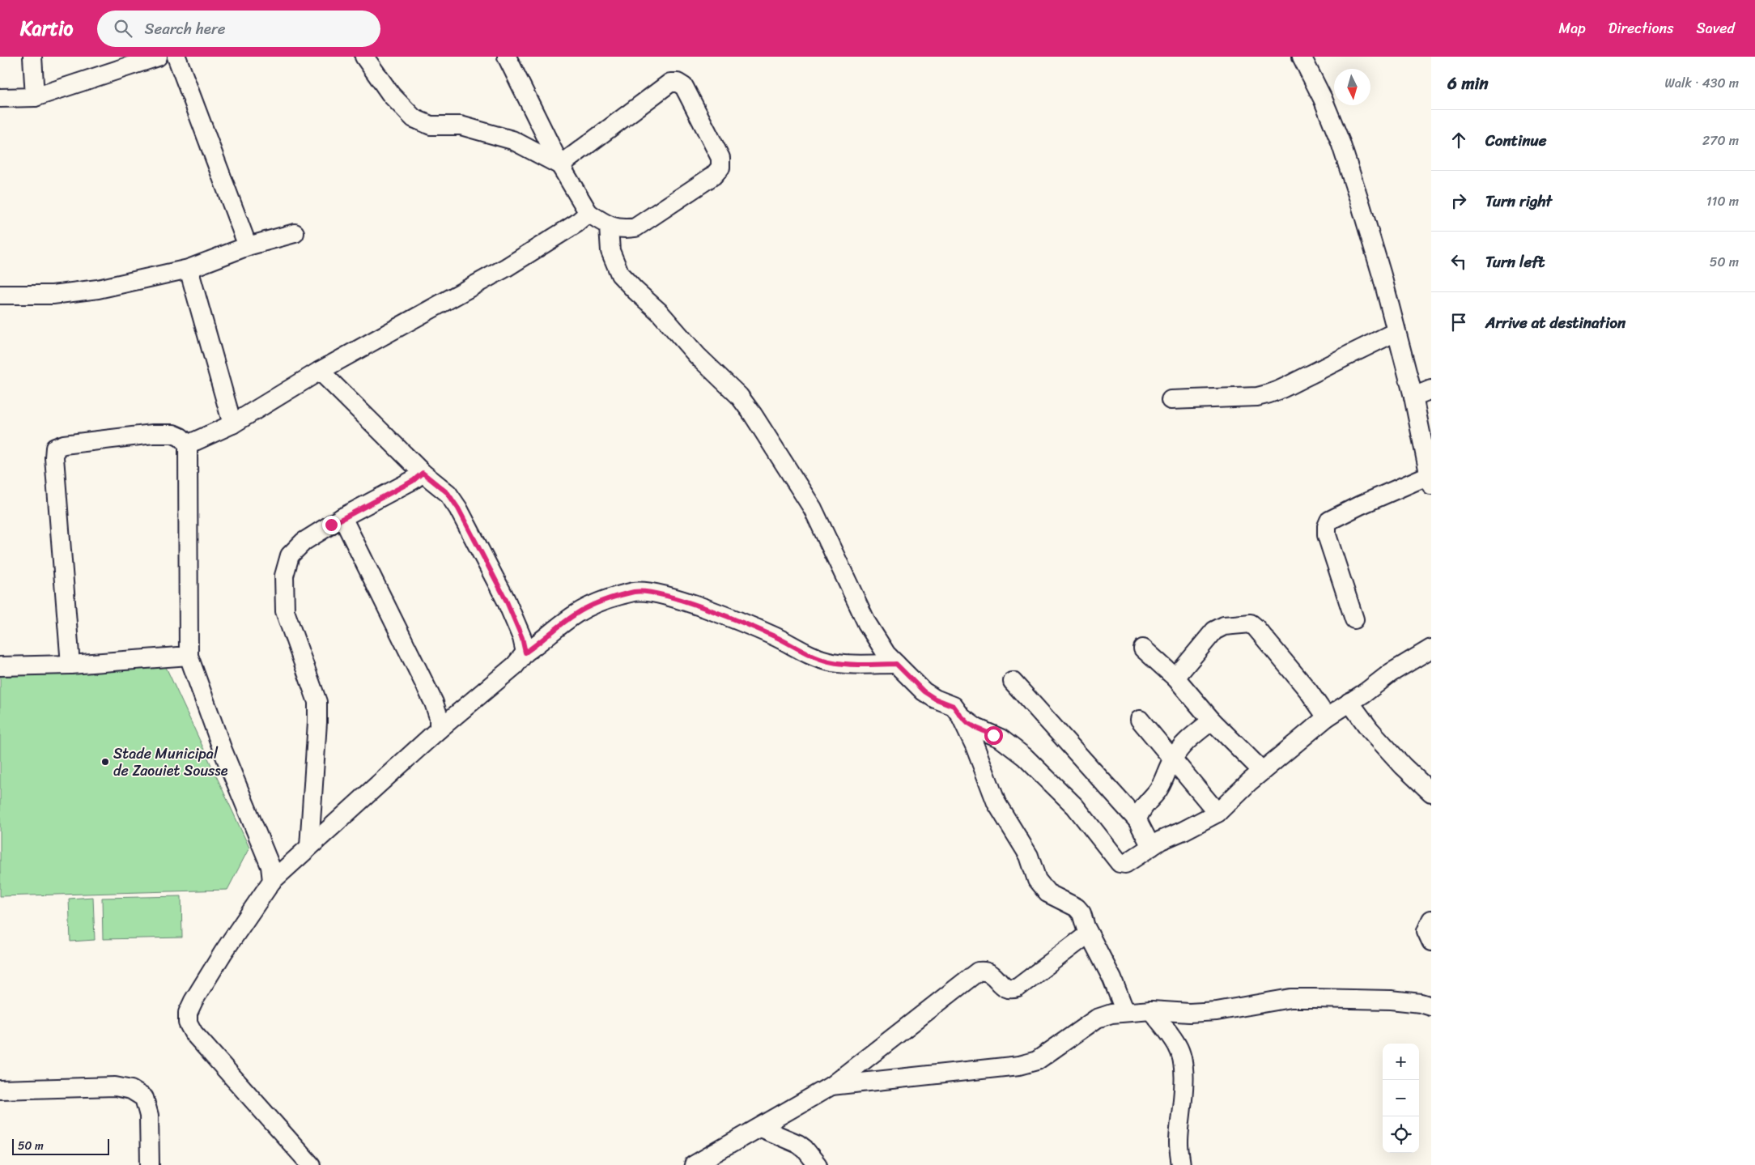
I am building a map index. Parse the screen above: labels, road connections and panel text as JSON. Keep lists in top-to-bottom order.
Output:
{
  "places": ["Stade Municipal de Zaouiet Sousse"],
  "scale_bar": "50 m",
  "north": "bottom",
  "page": {
    "header": "Kartio",
    "search": "Search here",
    "nav": ["Map", "Directions", "Saved"],
    "heading": ["6 min", "Walk · 430 m"],
    "list": [
      ["Continue", "270 m"],
      ["Turn right", "110 m"],
      ["Turn left", "50 m"],
      "Arrive at destination"
    ],
    "map_buttons": ["+", "−"],
    "scale": "50 m"
  }
}
